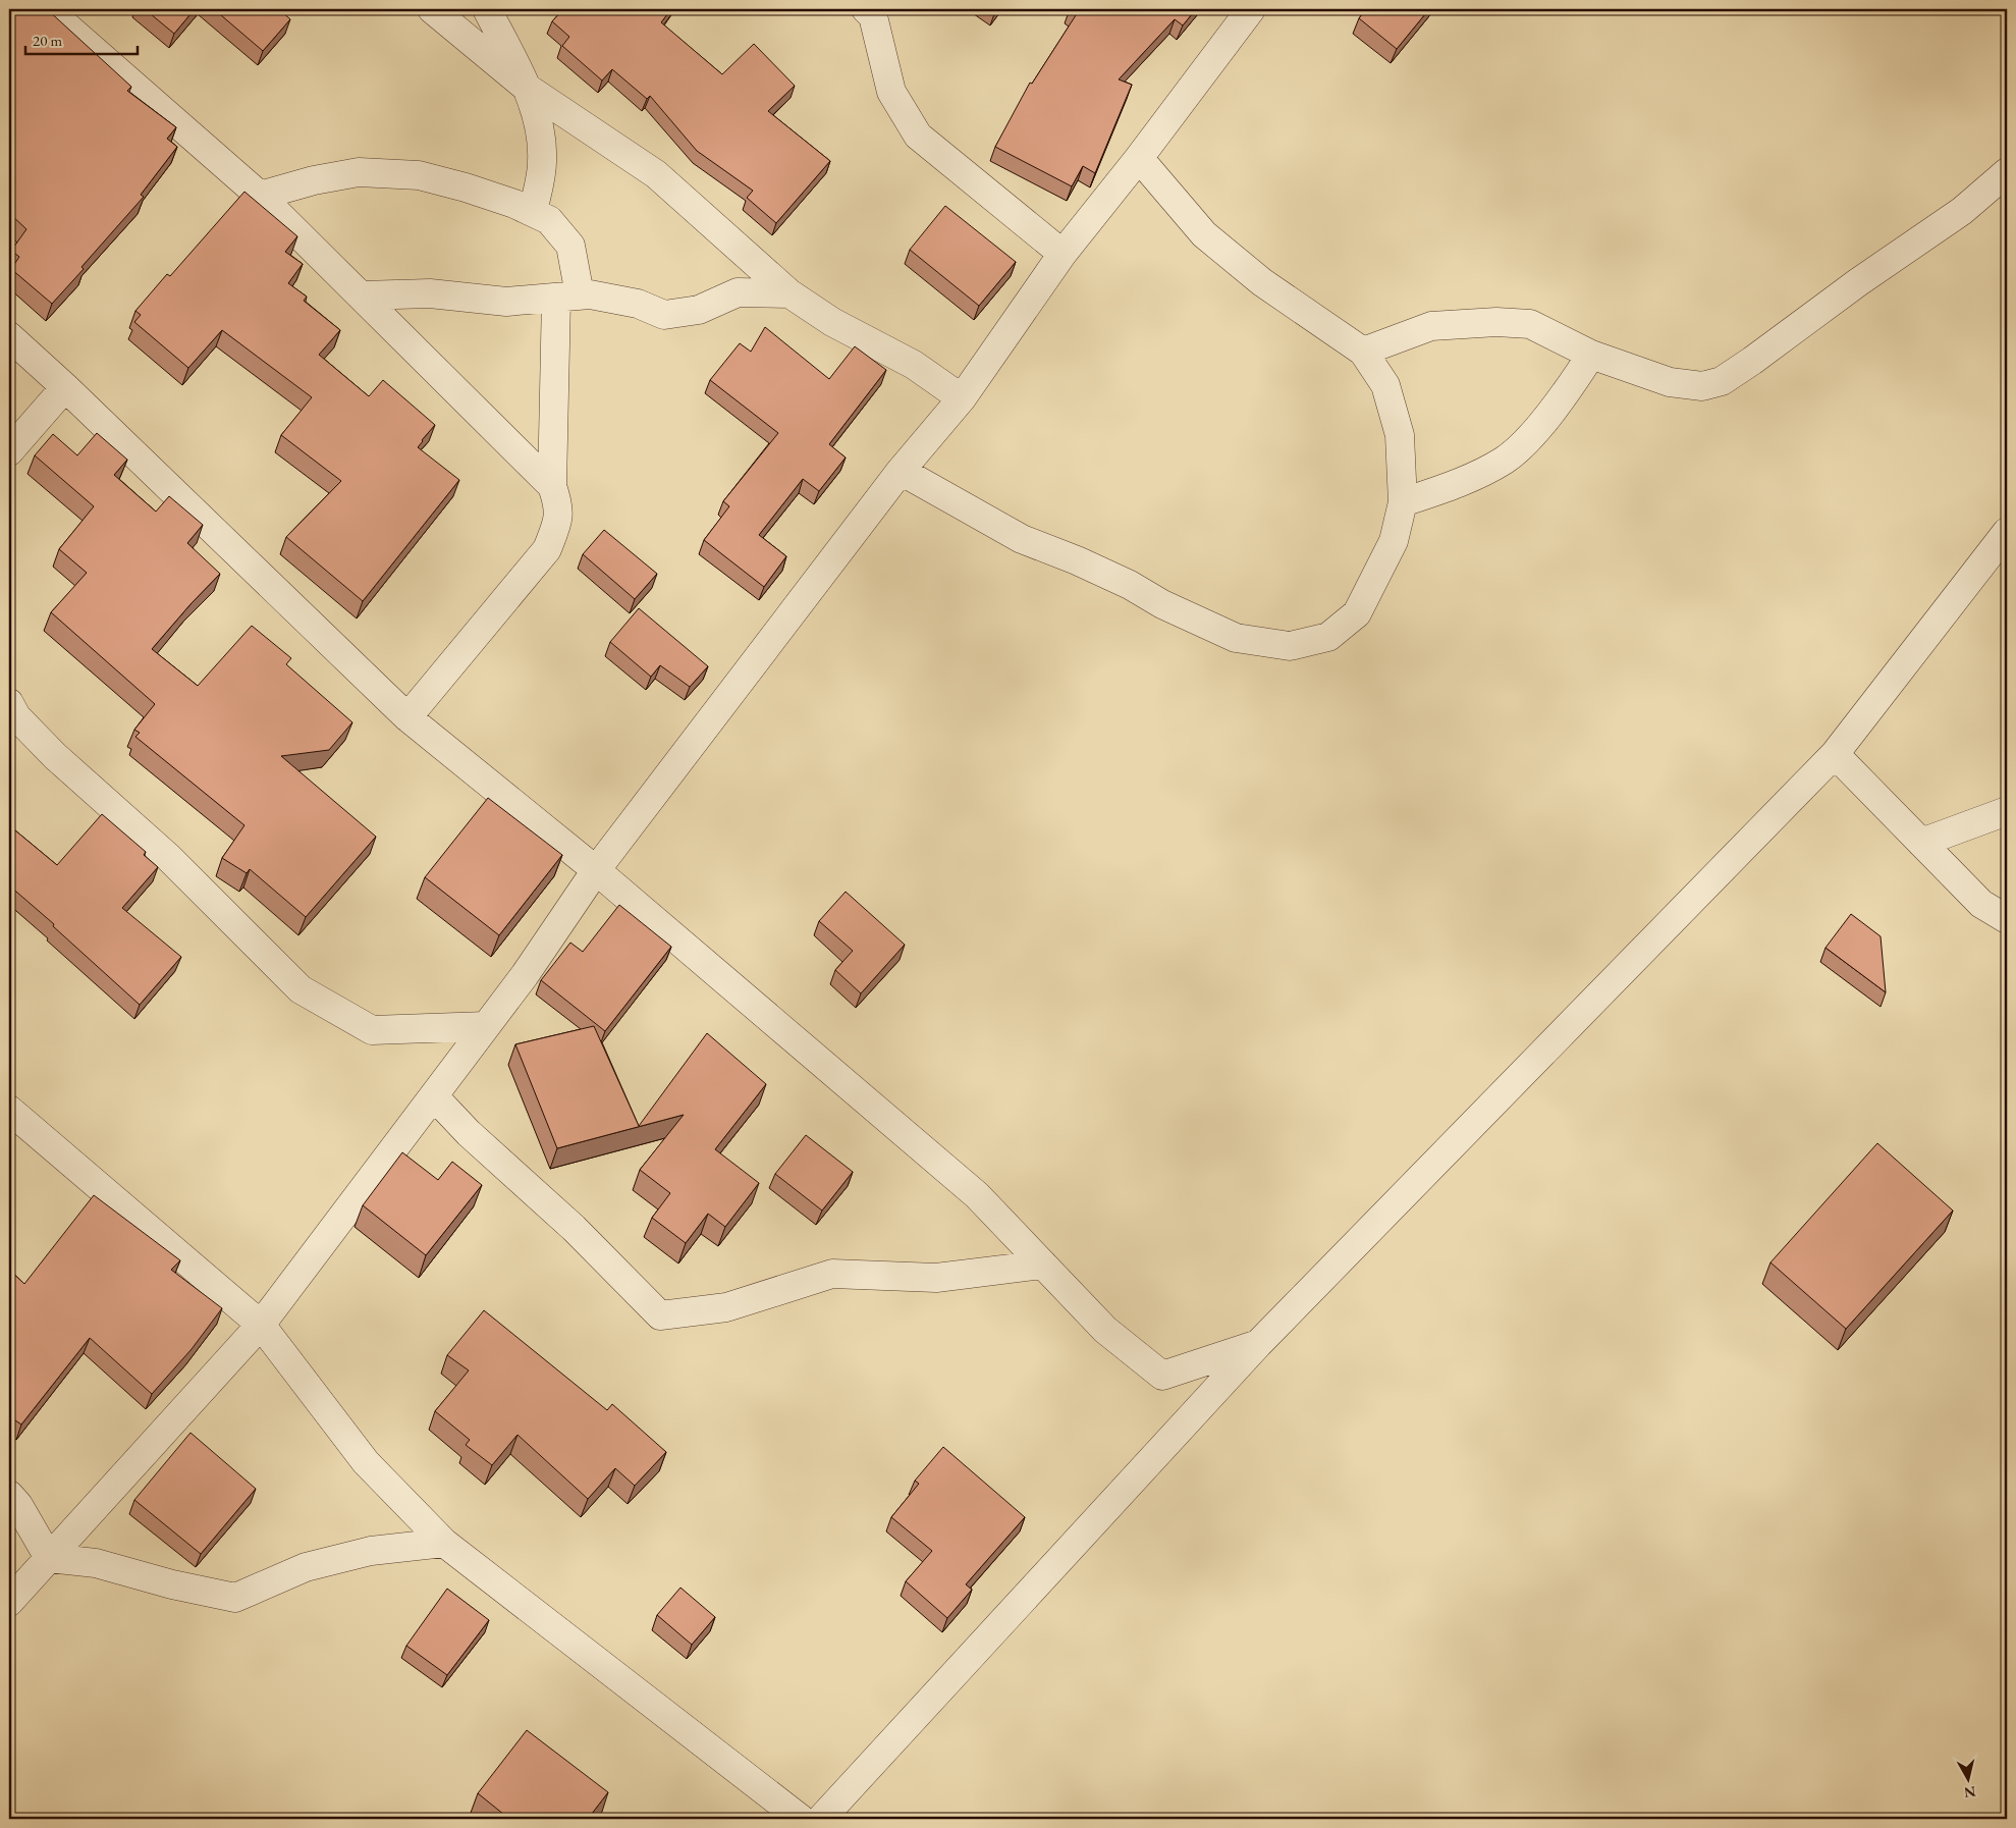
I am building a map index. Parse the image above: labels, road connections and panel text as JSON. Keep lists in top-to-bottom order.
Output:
{
  "scale_bar": "20 m",
  "north": "bottom"
}
